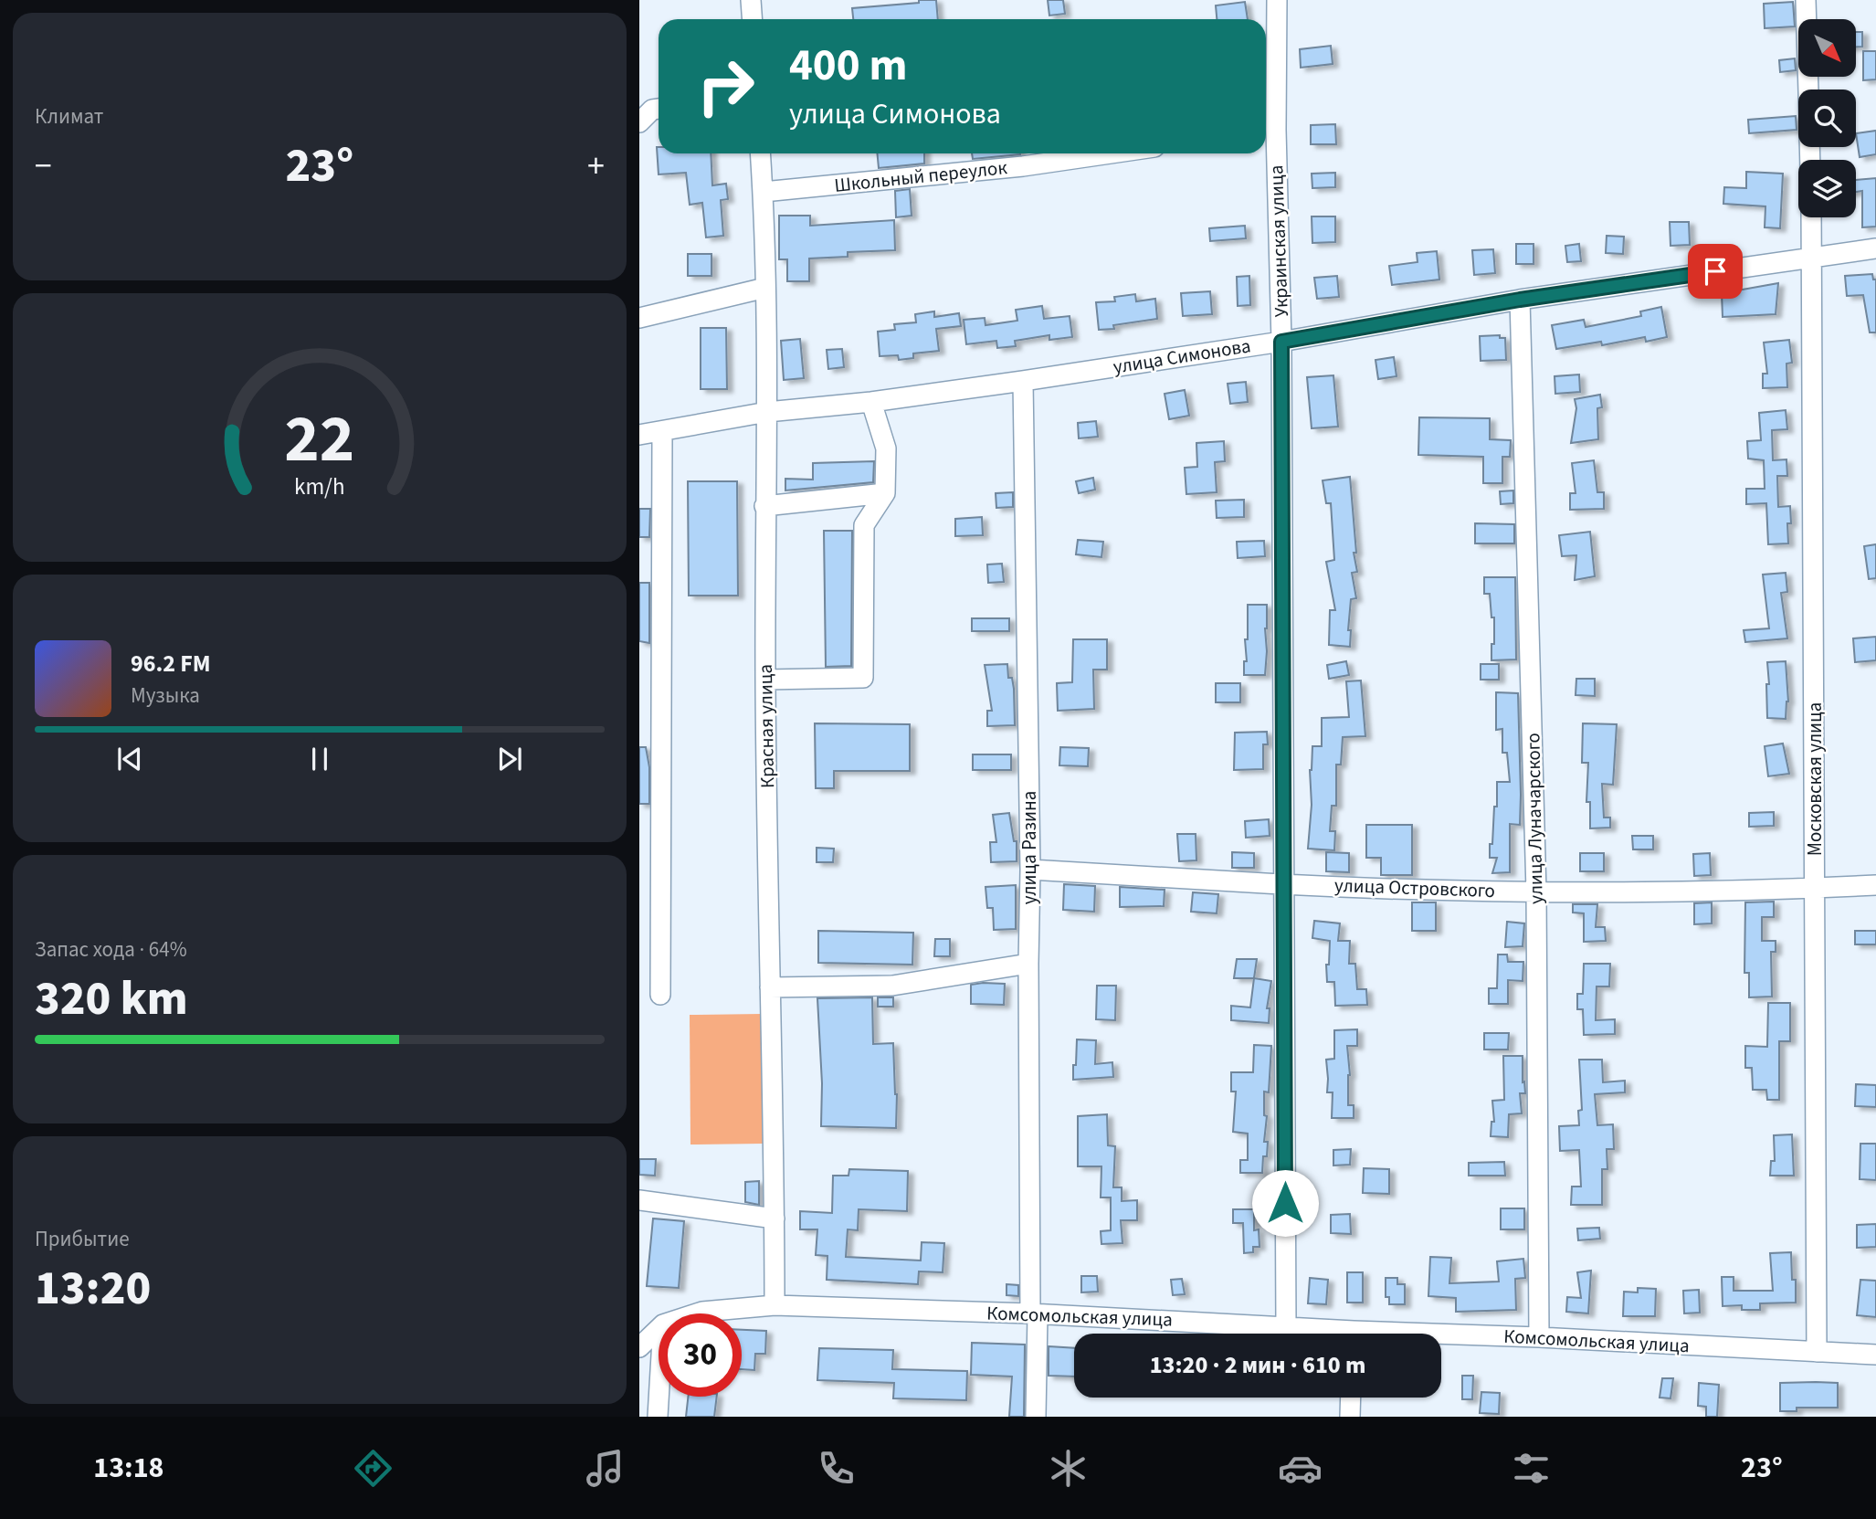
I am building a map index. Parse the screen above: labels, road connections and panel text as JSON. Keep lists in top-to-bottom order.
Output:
{
  "streets": {
    "street": [
      "Школьный переулок",
      "Украинская улица",
      "улица Симонова",
      "Красная улица",
      "Московская улица",
      "улица Луначарского",
      "улица Разина",
      "улица Островского",
      "Комсомольская улица"
    ]
  },
  "crossings": [
    ["Школьный переулок", "Красная улица"],
    ["Украинская улица", "улица Симонова"],
    ["Украинская улица", "улица Островского"],
    ["Украинская улица", "Комсомольская улица"],
    ["улица Симонова", "Красная улица"],
    ["улица Симонова", "Московская улица"],
    ["улица Симонова", "улица Луначарского"],
    ["улица Симонова", "улица Разина"],
    ["Красная улица", "Комсомольская улица"],
    ["Московская улица", "улица Островского"],
    ["Московская улица", "Комсомольская улица"],
    ["улица Луначарского", "улица Островского"],
    ["улица Луначарского", "Комсомольская улица"],
    ["улица Разина", "улица Островского"],
    ["улица Разина", "Комсомольская улица"]
  ],
  "north": "bottom right",
  "page": {
    "tile": [
      "Климат",
      ["Запас хода · 64%", "320 km"],
      ["Прибытие", "13:20"]
    ],
    "turn": ["400 m", "улица Симонова"],
    "heat": ["−", "23°", "+"],
    "song": ["96.2 FM", "Музыка"],
    "limit": "30",
    "trip": "13:20 · 2 мин · 610 m",
    "tabs": ["13:18", "23°"],
    "gauge": ["22", "km/h"]
  }
}
